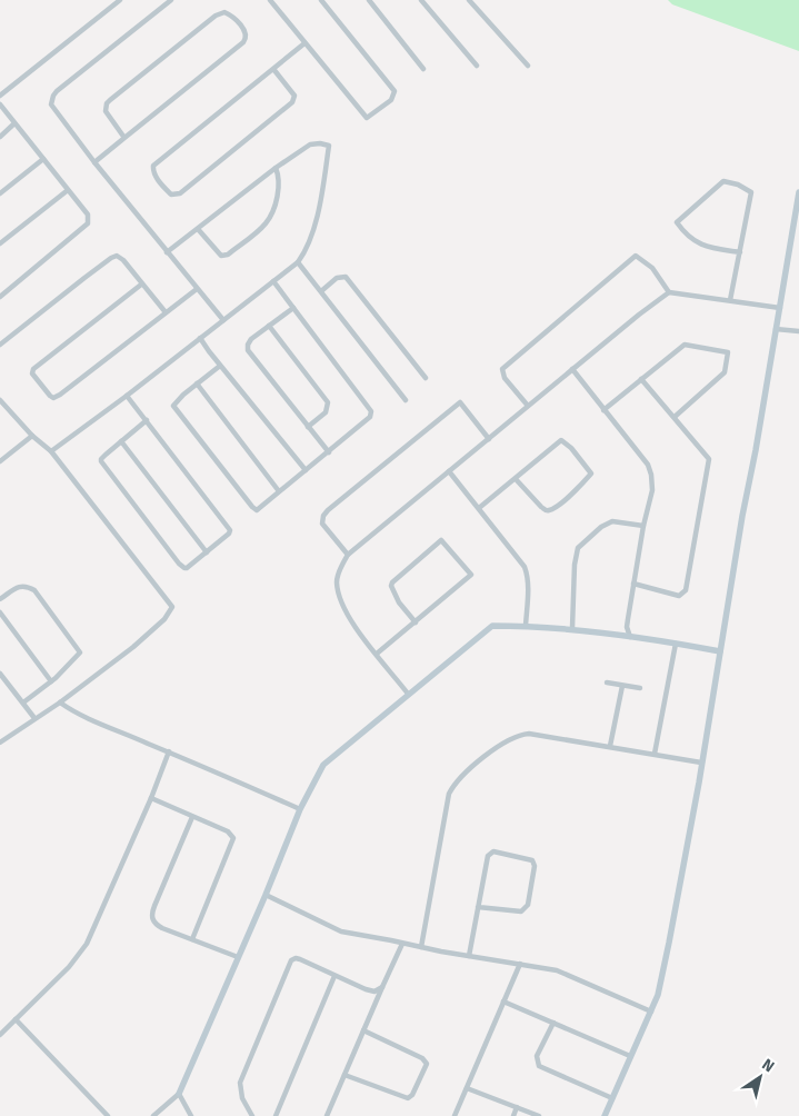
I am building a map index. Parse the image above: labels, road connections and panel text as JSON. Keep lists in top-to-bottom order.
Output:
{
  "north": "top right"
}
